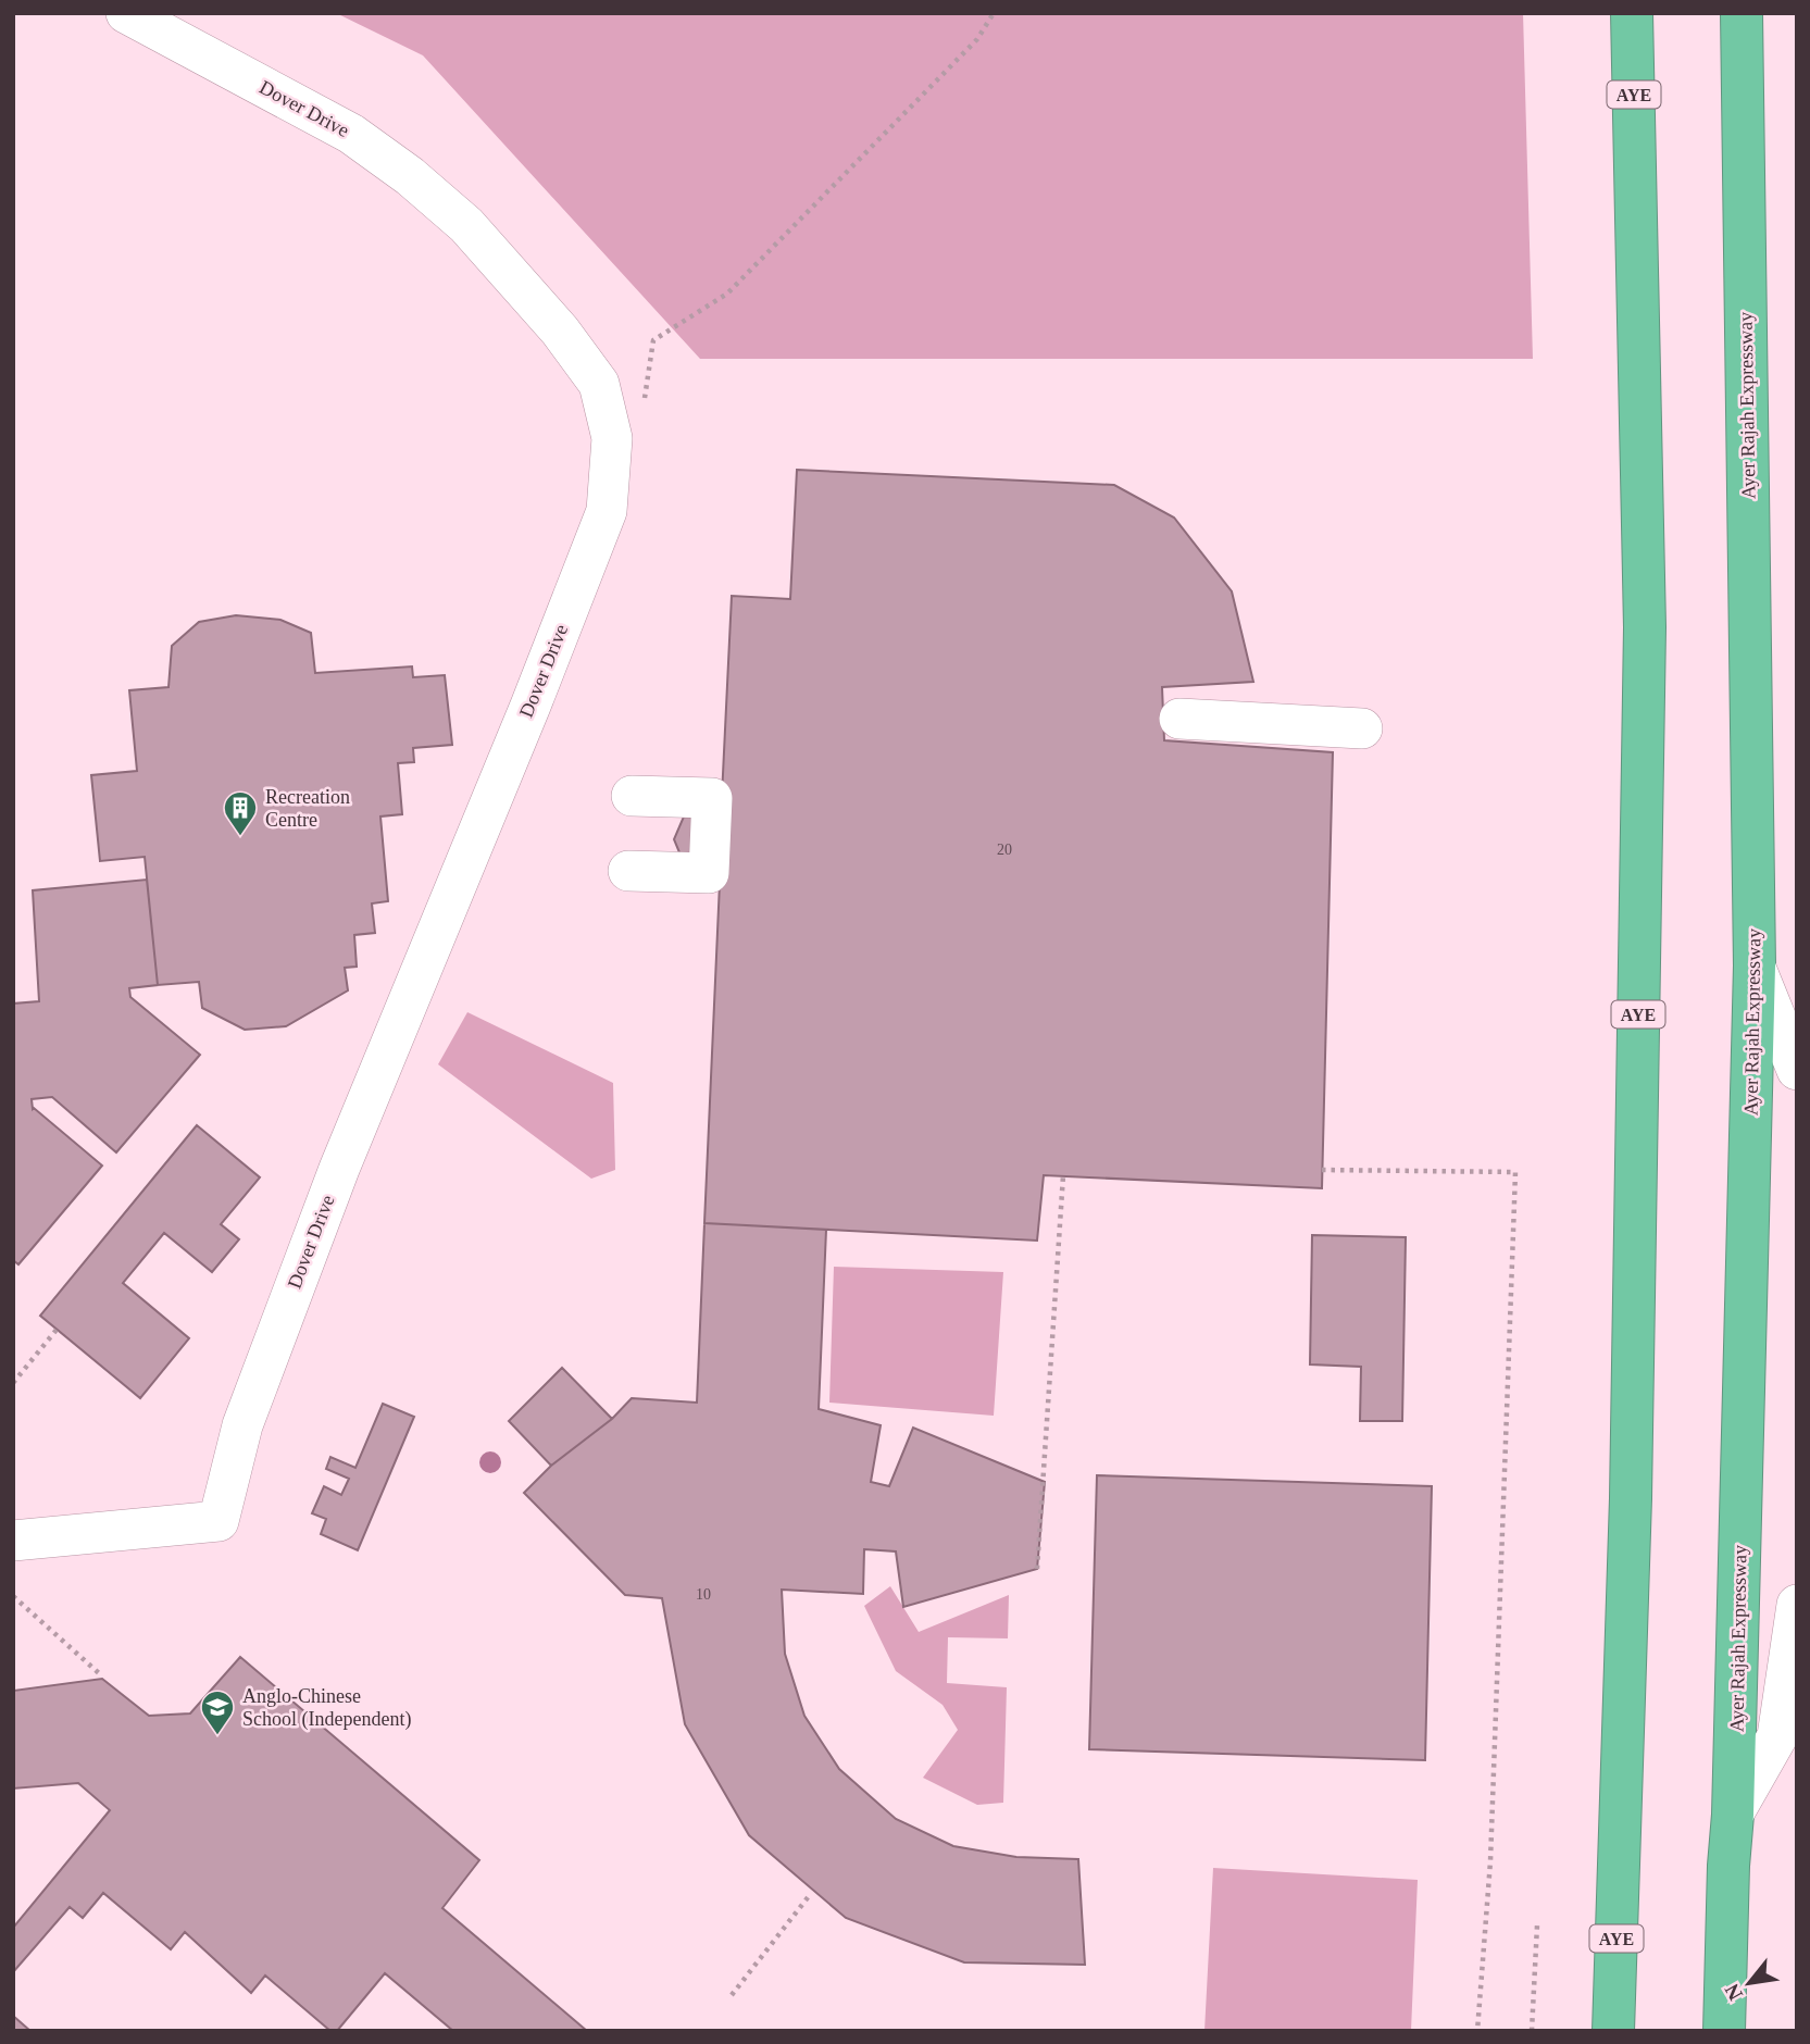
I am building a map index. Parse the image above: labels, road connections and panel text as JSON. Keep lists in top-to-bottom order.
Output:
{
  "streets": {
    "highway": ["AYE", "Ayer Rajah Expressway"],
    "lane": ["Dover Drive"]
  },
  "places": {
    "building": ["Recreation Centre"],
    "school or university": ["Anglo-Chinese School (Independent)"]
  },
  "house_numbers": ["20", "10"],
  "north": "bottom left"
}
